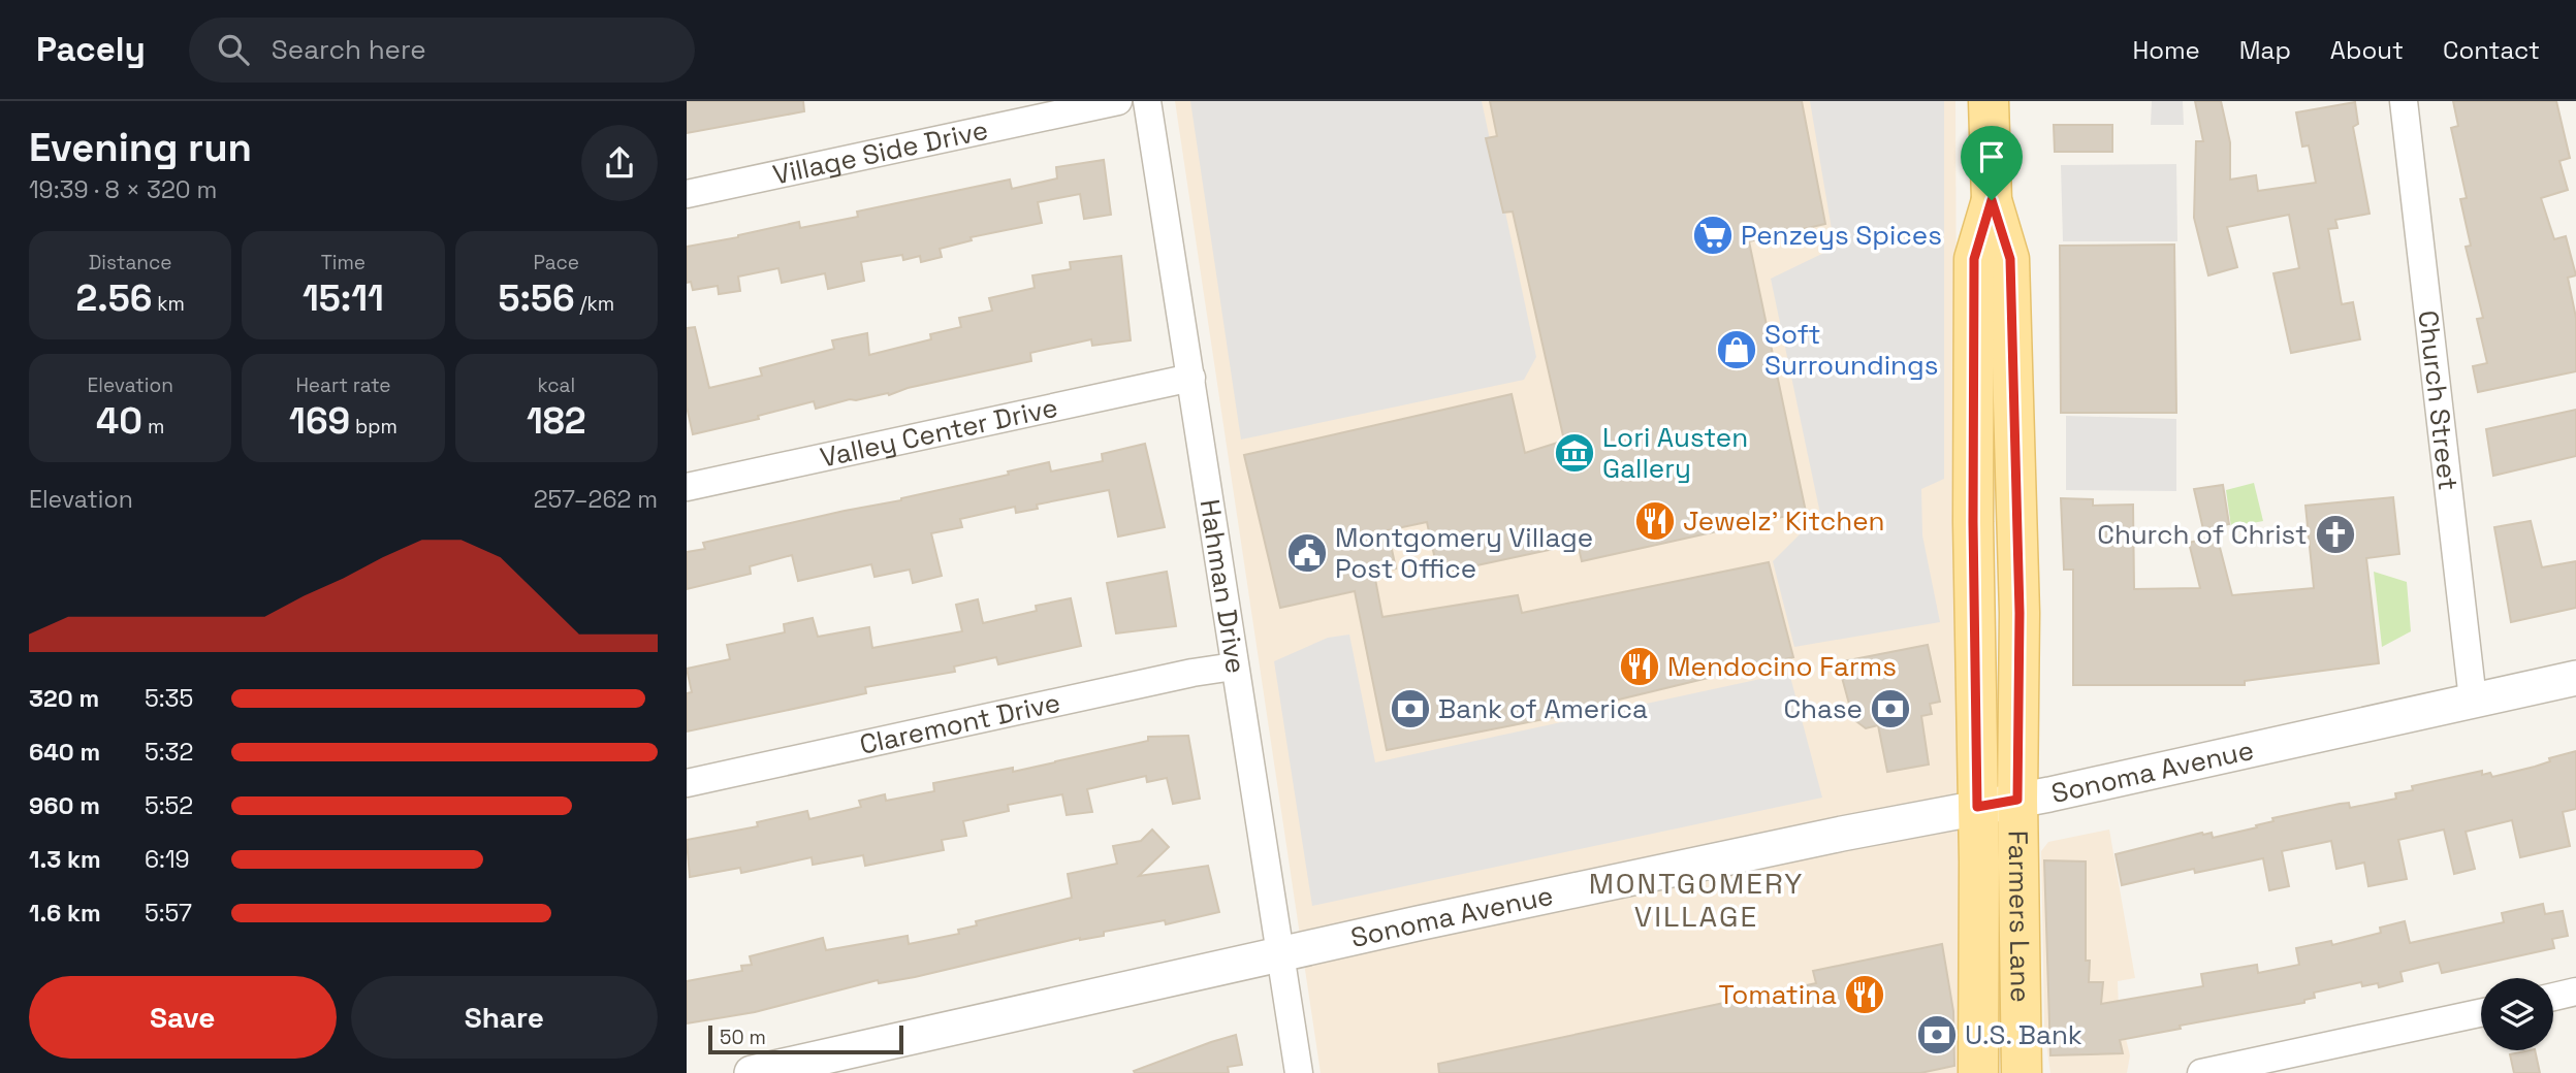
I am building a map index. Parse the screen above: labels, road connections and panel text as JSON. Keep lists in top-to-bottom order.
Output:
{
  "streets": {
    "main road": ["Farmers Lane"],
    "street": [
      "Village Side Drive",
      "Church Street",
      "Valley Center Drive",
      "Hahman Drive",
      "Claremont Drive",
      "Sonoma Avenue"
    ]
  },
  "crossings": [
    ["Church Street", "Sonoma Avenue"],
    ["Valley Center Drive", "Hahman Drive"],
    ["Hahman Drive", "Claremont Drive"],
    ["Hahman Drive", "Sonoma Avenue"],
    ["Sonoma Avenue", "Farmers Lane"]
  ],
  "districts": ["MONTGOMERY VILLAGE"],
  "places": {
    "supermarket": ["Penzeys Spices"],
    "shop": ["Soft Surroundings"],
    "museum": ["Lori Austen Gallery"],
    "restaurant": ["Jewelz' Kitchen", "Mendocino Farms", "Tomatina"],
    "church": ["Church of Christ"],
    "public building": ["Montgomery Village Post Office"],
    "bank": ["Bank of America", "Chase", "U.S. Bank"]
  },
  "scale_bar": "50 m",
  "page": {
    "header": "Pacely",
    "search": "Search here",
    "nav": [
      "Home",
      "Map",
      "About",
      "Contact"
    ],
    "heading": ["Evening run", "19:39 · 8 × 320 m"],
    "stats": [
      ["Distance", "2.56 km"],
      ["Time", "15:11"],
      ["Pace", "5:56 /km"],
      ["Elevation", "40 m"],
      ["Heart rate", "169 bpm"],
      ["kcal", "182"]
    ],
    "chart": ["Elevation", "257–262 m"],
    "list": [
      {
        "name": "320 m",
        "note": "5:35"
      },
      {
        "name": "640 m",
        "note": "5:32"
      },
      {
        "name": "960 m",
        "note": "5:52"
      },
      {
        "name": "1.3 km",
        "note": "6:19"
      },
      {
        "name": "1.6 km",
        "note": "5:57"
      }
    ],
    "buttons": ["Save", "Share"],
    "scale": "50 m"
  }
}
